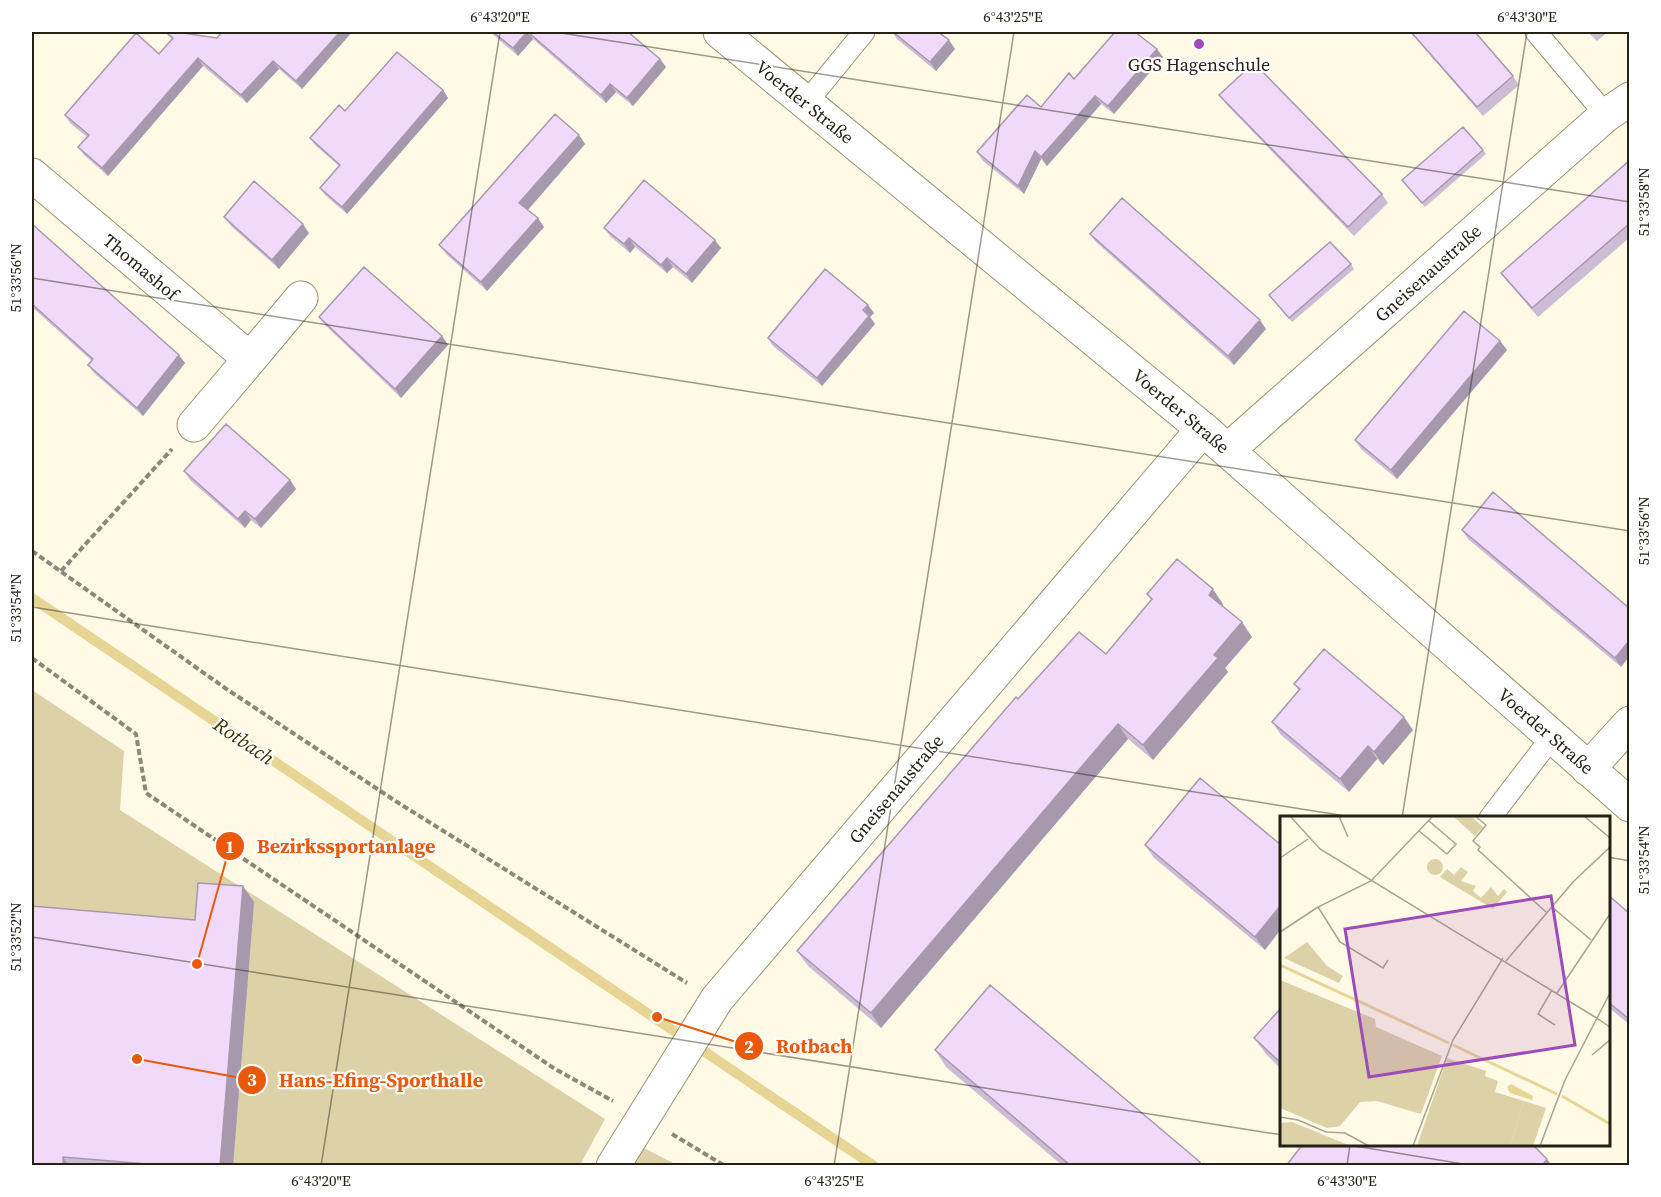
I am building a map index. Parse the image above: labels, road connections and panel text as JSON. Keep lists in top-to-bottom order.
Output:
{
  "streets": {
    "street": ["Voerder Straße", "Thomashof", "Gneisenaustraße"]
  },
  "crossings": [
    ["Voerder Straße", "Gneisenaustraße"]
  ],
  "water": ["Rotbach"],
  "places": [
    "GGS Hagenschule",
    "Bezirkssportanlage",
    "Rotbach",
    "Hans-Efing-Sporthalle"
  ],
  "coordinates": [
    "6°43'20\"E",
    "6°43'25\"E",
    "6°43'30\"E",
    "51°33'58\"N",
    "51°33'56\"N",
    "51°33'54\"N",
    "51°33'52\"N"
  ]
}
